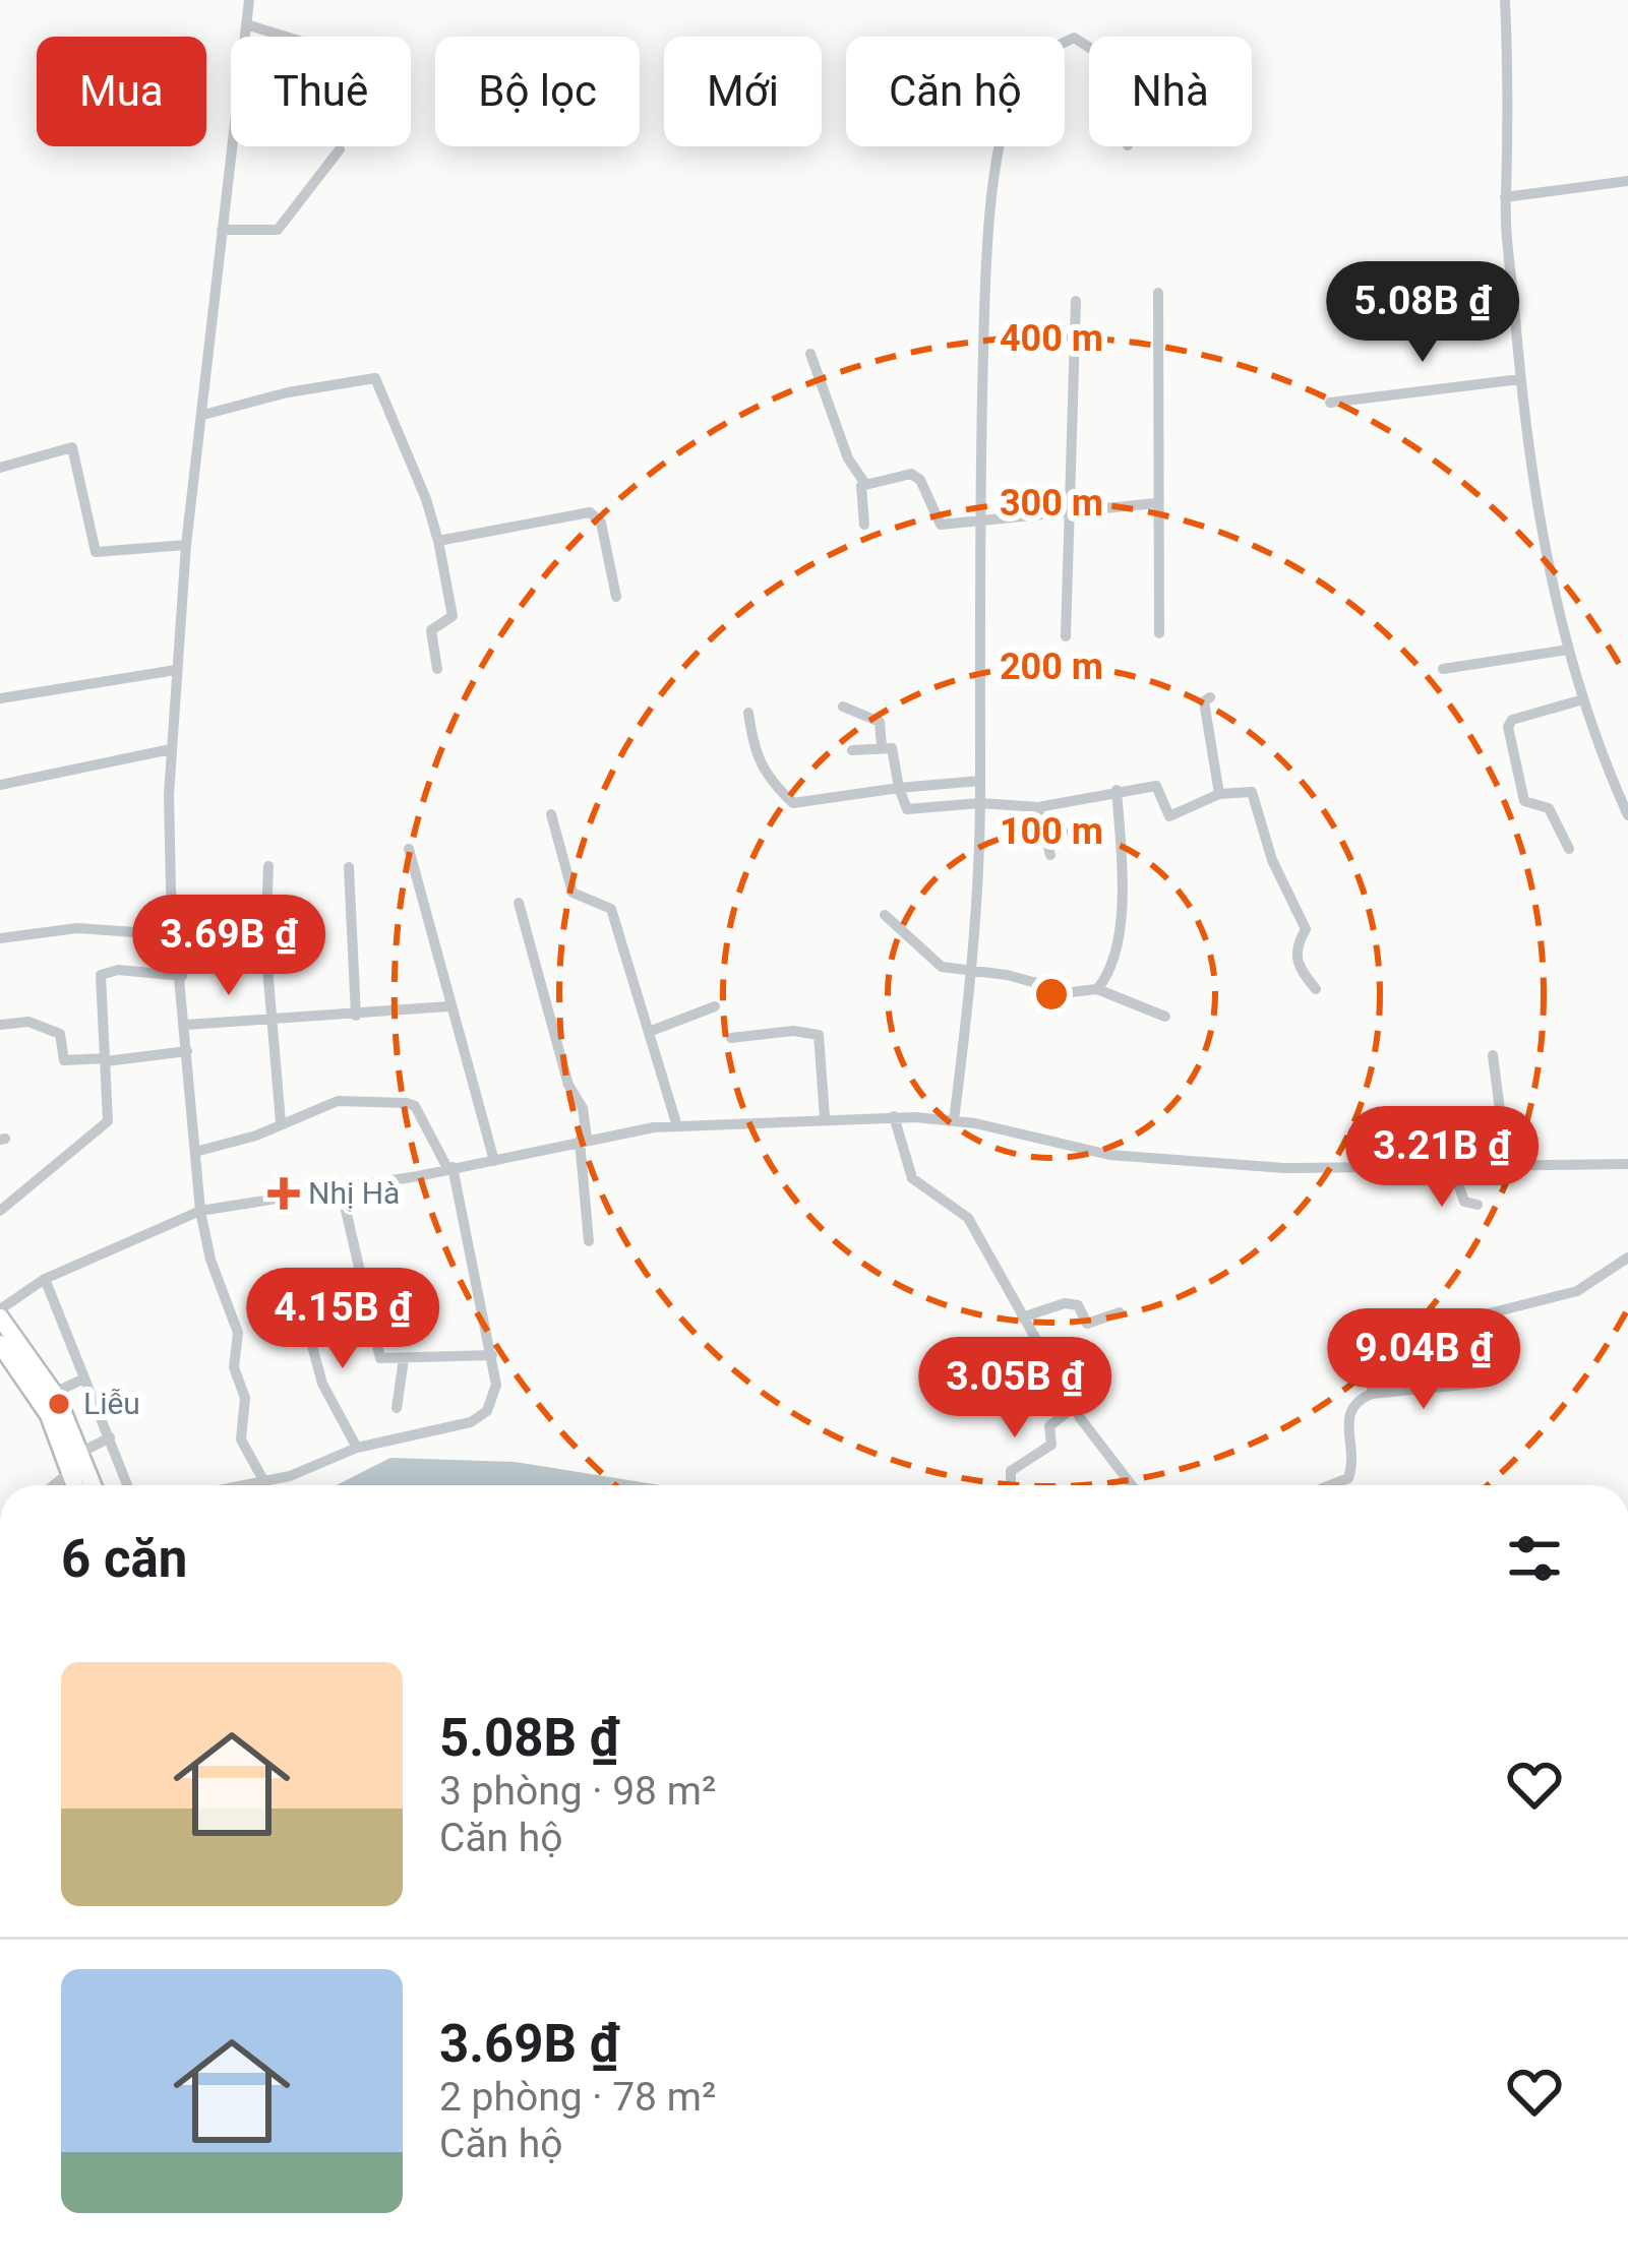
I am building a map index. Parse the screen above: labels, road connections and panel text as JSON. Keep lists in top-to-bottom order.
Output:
{
  "places": {
    "health": ["Nhị Hà"],
    "other": ["Liễu"]
  },
  "page": {
    "chip": [
      "Mua",
      "Thuê",
      "Bộ lọc",
      "Mới",
      "Căn hộ",
      "Nhà"
    ],
    "price": [
      "5.08B ₫",
      "3.69B ₫",
      "3.21B ₫",
      "4.15B ₫",
      "9.04B ₫",
      "3.05B ₫"
    ],
    "heading": "6 căn",
    "list": [
      {
        "name": "5.08B ₫",
        "note": "3 phòng · 98 m² · Căn hộ"
      },
      {
        "name": "3.69B ₫",
        "note": "2 phòng · 78 m² · Căn hộ"
      }
    ]
  },
  "rings": [
    "400 m",
    "300 m",
    "200 m",
    "100 m"
  ]
}
